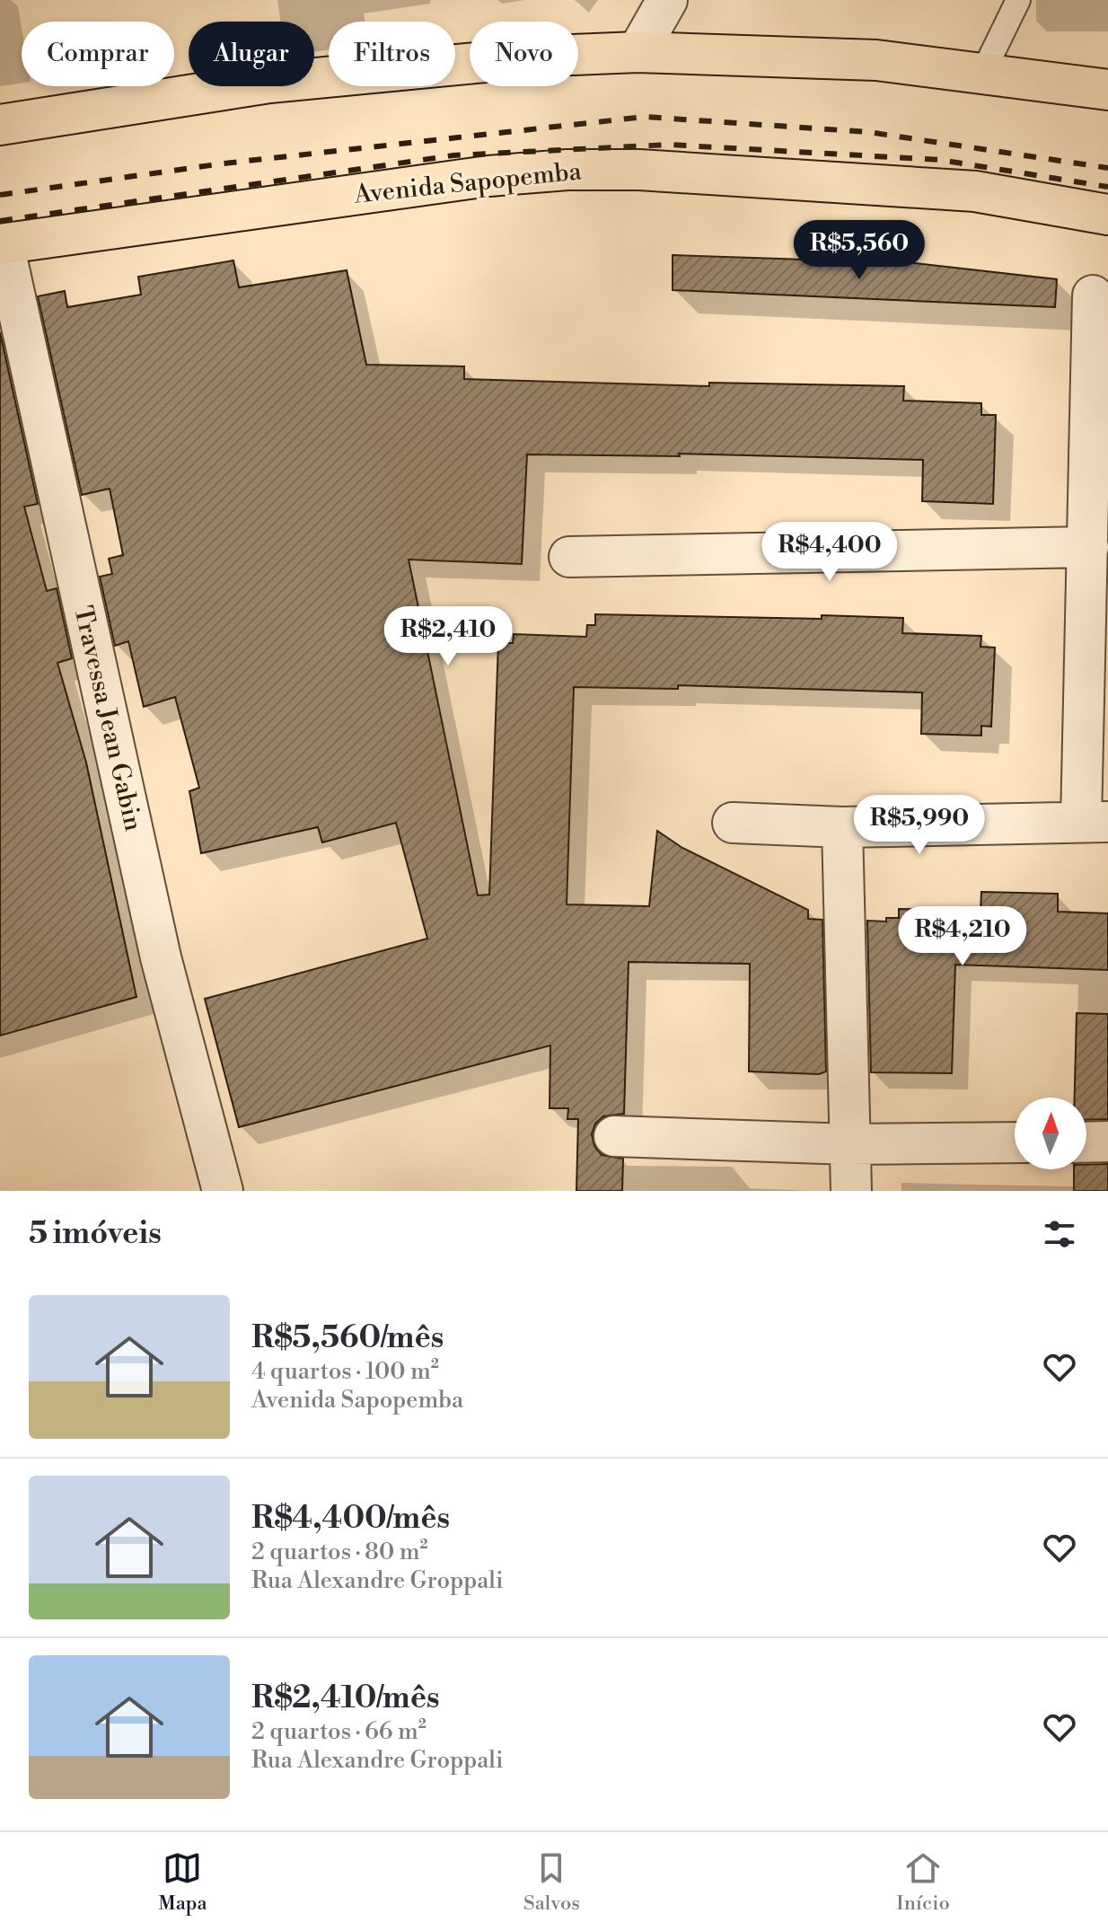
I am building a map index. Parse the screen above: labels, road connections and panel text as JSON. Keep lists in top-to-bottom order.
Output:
{
  "streets": {
    "main road": ["Avenida Sapopemba"],
    "street": ["Travessa Jean Gabin"]
  },
  "crossings": [
    ["Avenida Sapopemba", "Travessa Jean Gabin"]
  ],
  "north": "top",
  "page": {
    "chip": [
      "Comprar",
      "Alugar",
      "Filtros",
      "Novo"
    ],
    "price": [
      "R$5,560",
      "R$4,400",
      "R$2,410",
      "R$5,990",
      "R$4,210"
    ],
    "heading": "5 imóveis",
    "list": [
      {
        "name": "R$5,560/mês",
        "note": "4 quartos · 100 m² · Avenida Sapopemba"
      },
      {
        "name": "R$4,400/mês",
        "note": "2 quartos · 80 m² · Rua Alexandre Groppali"
      },
      {
        "name": "R$2,410/mês",
        "note": "2 quartos · 66 m² · Rua Alexandre Groppali"
      }
    ],
    "tabs": ["Mapa", "Salvos", "Início"]
  }
}
